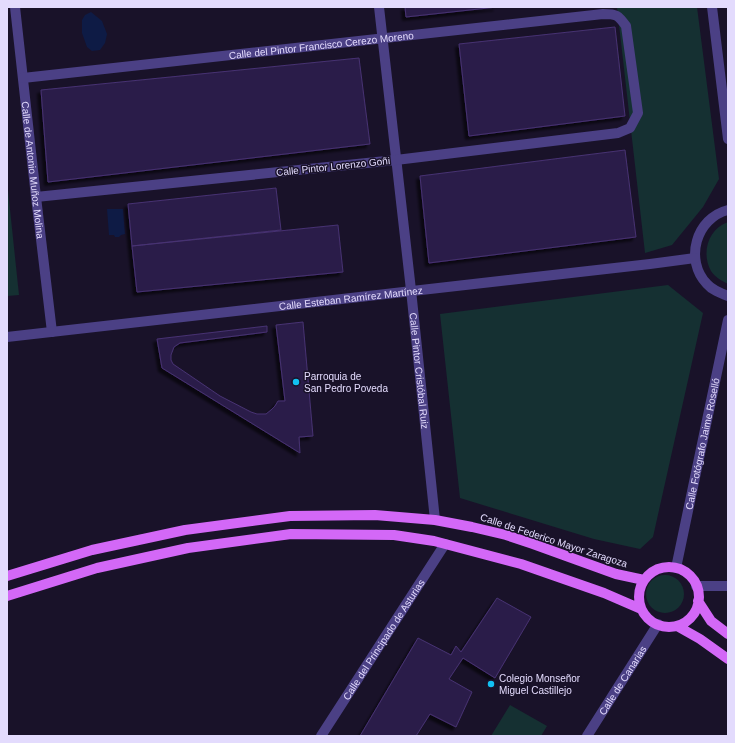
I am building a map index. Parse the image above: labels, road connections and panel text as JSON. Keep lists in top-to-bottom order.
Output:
{
  "streets": {
    "main road": ["Calle de Federico Mayor Zaragoza"],
    "street": [
      "Calle del Pintor Francisco Cerezo Moreno",
      "Calle Pintor Lorenzo Goñi",
      "Calle de Antonio Muñoz Molina",
      "Calle Esteban Ramírez Martínez",
      "Calle Pintor Cristóbal Ruiz",
      "Calle Fotógrafo Jaime Roselló",
      "Calle del Principado de Asturias",
      "Calle de Canarias"
    ]
  },
  "crossings": [
    ["Calle del Pintor Francisco Cerezo Moreno", "Calle Pintor Lorenzo Goñi"],
    ["Calle del Pintor Francisco Cerezo Moreno", "Calle de Antonio Muñoz Molina"],
    ["Calle del Pintor Francisco Cerezo Moreno", "Calle Pintor Cristóbal Ruiz"],
    ["Calle Pintor Lorenzo Goñi", "Calle de Antonio Muñoz Molina"],
    ["Calle Pintor Lorenzo Goñi", "Calle Pintor Cristóbal Ruiz"],
    ["Calle de Antonio Muñoz Molina", "Calle Esteban Ramírez Martínez"],
    ["Calle Esteban Ramírez Martínez", "Calle Pintor Cristóbal Ruiz"],
    ["Calle Pintor Cristóbal Ruiz", "Calle de Federico Mayor Zaragoza"],
    ["Calle Fotógrafo Jaime Roselló", "Calle de Federico Mayor Zaragoza"],
    ["Calle Fotógrafo Jaime Roselló", "Calle de Canarias"],
    ["Calle de Federico Mayor Zaragoza", "Calle de Canarias"]
  ],
  "places": ["Parroquia de San Pedro Poveda", "Colegio Monseñor Miguel Castillejo"]
}
